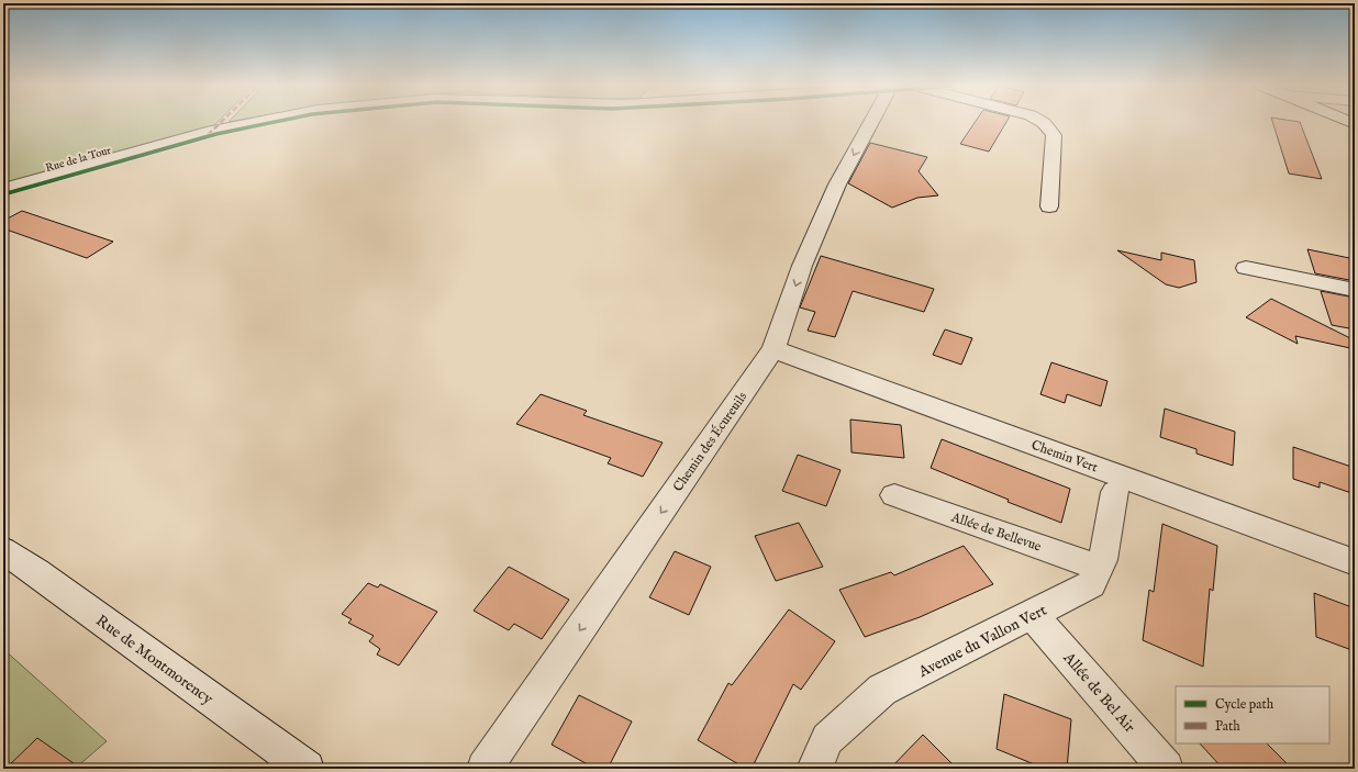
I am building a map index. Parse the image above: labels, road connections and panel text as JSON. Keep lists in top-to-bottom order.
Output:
{
  "streets": {
    "street": [
      "Rue de la Tour",
      "Chemin des Écureuils",
      "Chemin Vert",
      "Allée de Bellevue",
      "Avenue du Vallon Vert",
      "Rue de Montmorency",
      "Allée de Bel Air"
    ]
  },
  "crossings": [
    ["Chemin des Écureuils", "Chemin Vert"],
    ["Allée de Bellevue", "Avenue du Vallon Vert"],
    ["Avenue du Vallon Vert", "Allée de Bel Air"]
  ],
  "one_way": ["Chemin des Écureuils"],
  "legend": ["Cycle path", "Path"]
}
